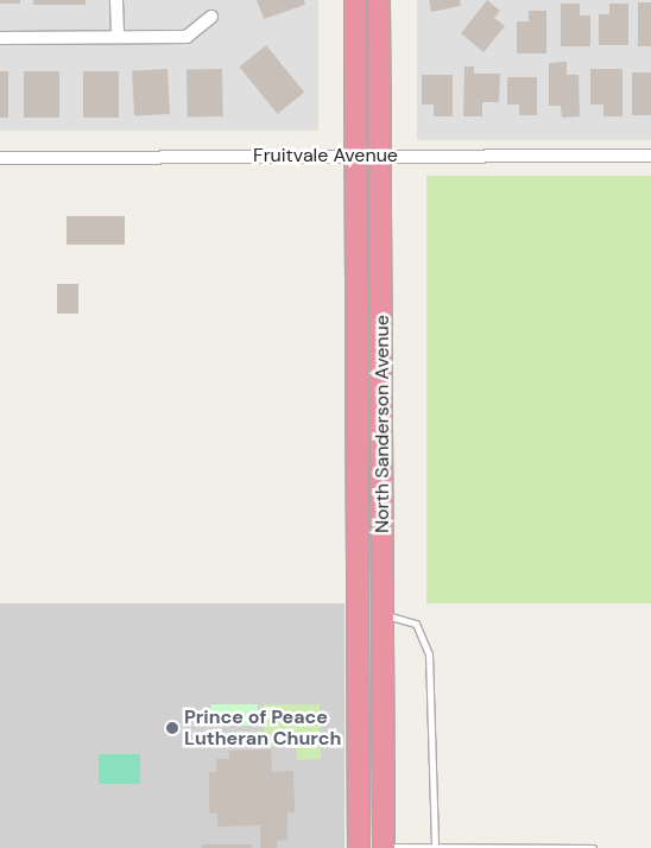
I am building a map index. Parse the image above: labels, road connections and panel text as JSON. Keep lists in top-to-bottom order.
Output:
{
  "streets": {
    "highway": ["North Sanderson Avenue"],
    "street": ["Fruitvale Avenue"]
  },
  "crossings": [
    ["Fruitvale Avenue", "North Sanderson Avenue"]
  ],
  "places": ["Prince of Peace Lutheran Church"]
}
